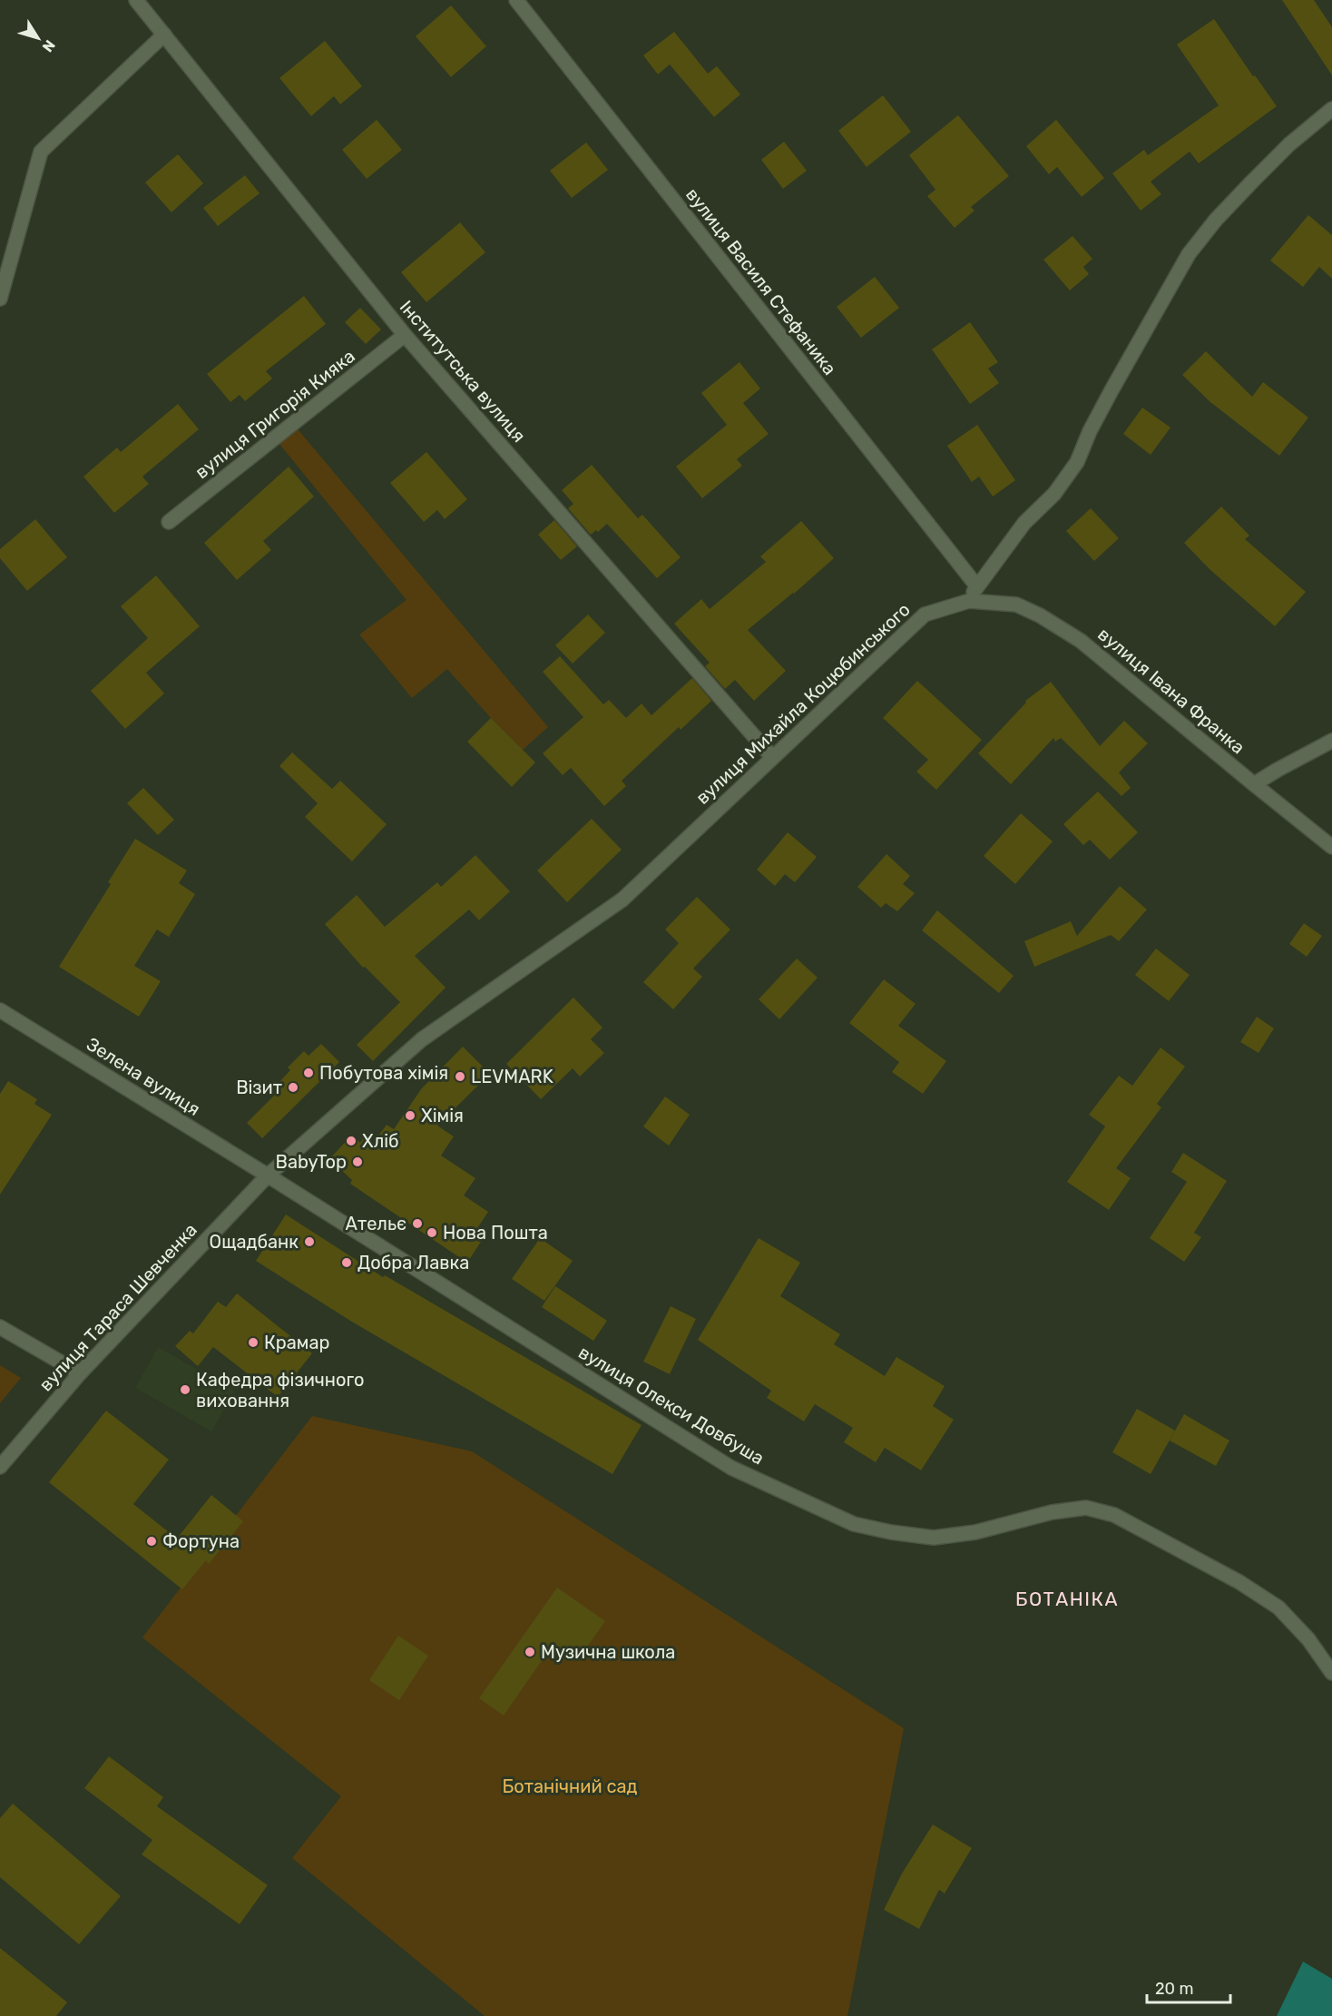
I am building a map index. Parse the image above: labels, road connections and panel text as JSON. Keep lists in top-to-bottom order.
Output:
{
  "streets": {
    "street": [
      "вулиця Василя Стефаника",
      "Інститутська вулиця",
      "вулиця Григорія Кияка",
      "вулиця Івана Франка",
      "вулиця Михайла Коцюбинського",
      "Зелена вулиця",
      "вулиця Тараса Шевченка",
      "вулиця Олекси Довбуша"
    ]
  },
  "crossings": [
    ["Інститутська вулиця", "вулиця Григорія Кияка"],
    ["Інститутська вулиця", "вулиця Михайла Коцюбинського"],
    ["вулиця Івана Франка", "вулиця Михайла Коцюбинського"],
    ["вулиця Михайла Коцюбинського", "Зелена вулиця"],
    ["вулиця Михайла Коцюбинського", "вулиця Тараса Шевченка"],
    ["вулиця Михайла Коцюбинського", "вулиця Олекси Довбуша"],
    ["Зелена вулиця", "вулиця Тараса Шевченка"],
    ["Зелена вулиця", "вулиця Олекси Довбуша"],
    ["вулиця Тараса Шевченка", "вулиця Олекси Довбуша"]
  ],
  "districts": ["БОТАНІКА"],
  "parks": ["Ботанічний сад"],
  "places": [
    "Побутова хімія",
    "LEVMARK",
    "Візит",
    "Хімія",
    "Хліб",
    "BabyTop",
    "Ательє",
    "Нова Пошта",
    "Ощадбанк",
    "Добра Лавка",
    "Крамар",
    "Кафедра фізичного виховання",
    "Фортуна",
    "Музична школа"
  ],
  "scale_bar": "20 m",
  "north": "bottom right"
}
